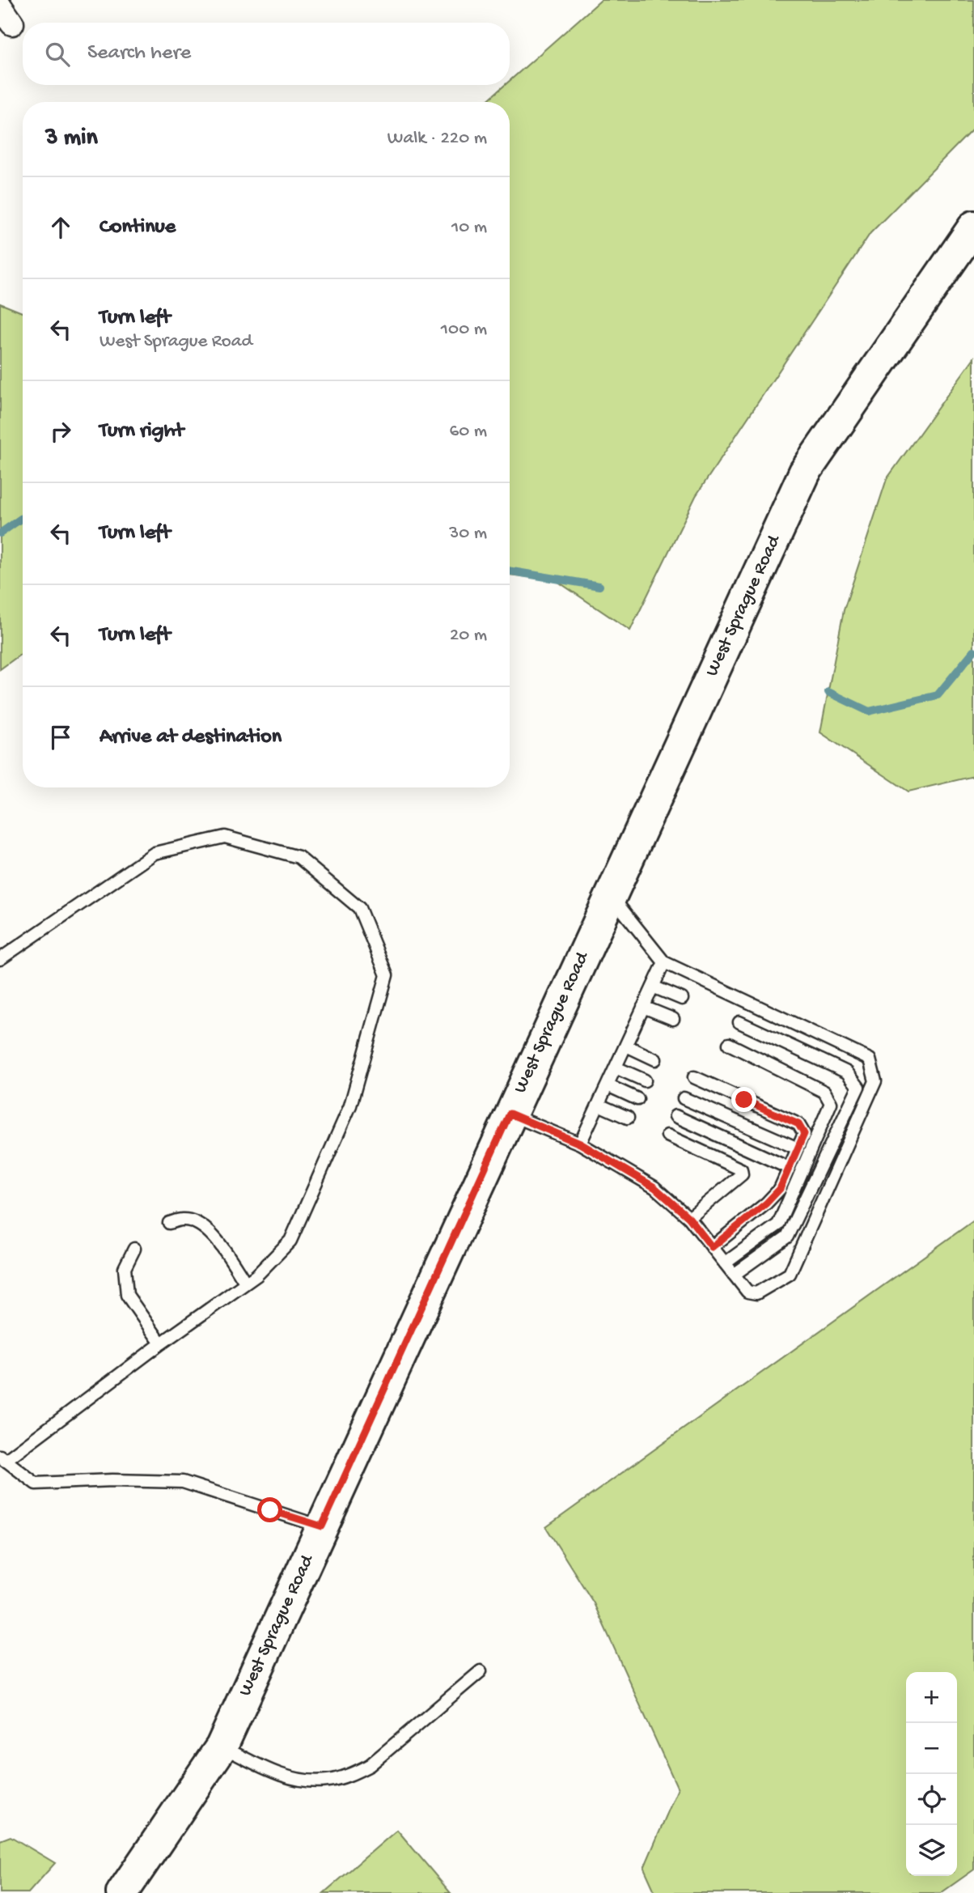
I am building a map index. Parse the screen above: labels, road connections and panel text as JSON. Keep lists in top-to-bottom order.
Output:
{
  "streets": {
    "street": ["West Sprague Road"]
  },
  "page": {
    "search": "Search here",
    "heading": ["3 min", "Walk · 220 m"],
    "list": [
      ["Continue", "10 m"],
      ["Turn left", "West Sprague Road", "100 m"],
      ["Turn right", "60 m"],
      ["Turn left", "30 m"],
      ["Turn left", "20 m"],
      "Arrive at destination"
    ],
    "map_buttons": ["+", "−"]
  }
}
